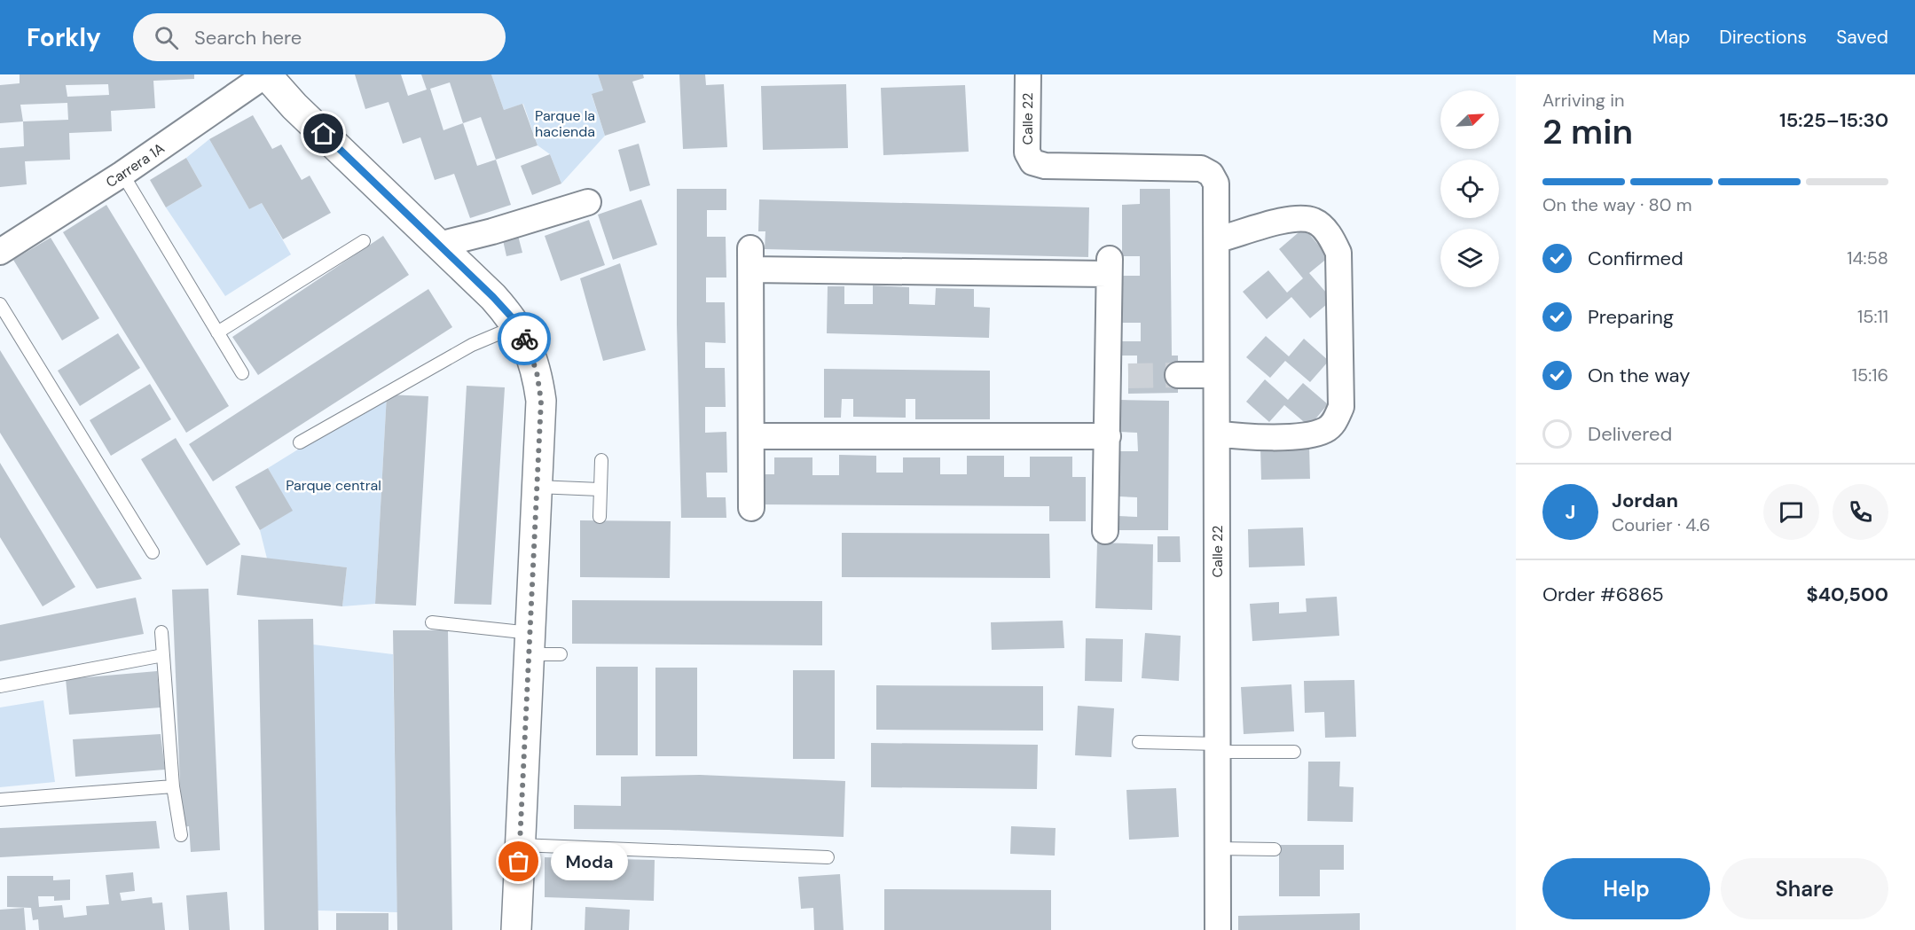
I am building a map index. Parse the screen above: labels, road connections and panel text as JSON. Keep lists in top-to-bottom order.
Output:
{
  "streets": {
    "street": ["Calle 22", "Carrera 1A"]
  },
  "parks": ["Parque la hacienda", "Parque central"],
  "places": ["Moda"],
  "north": "top right",
  "page": {
    "header": "Forkly",
    "search": "Search here",
    "nav": ["Map", "Directions", "Saved"],
    "heading": ["2 min", "Arriving in", "15:25–15:30"],
    "panel": [
      "Jordan",
      "Courier · 4.6",
      "Order #6865",
      "$40,500"
    ],
    "bar": "On the way · 80 m",
    "list": [
      ["Confirmed", "14:58"],
      ["Preparing", "15:11"],
      ["On the way", "15:16"],
      "Delivered"
    ],
    "round": "J",
    "bubble": "Moda",
    "buttons": ["Help", "Share"]
  }
}
